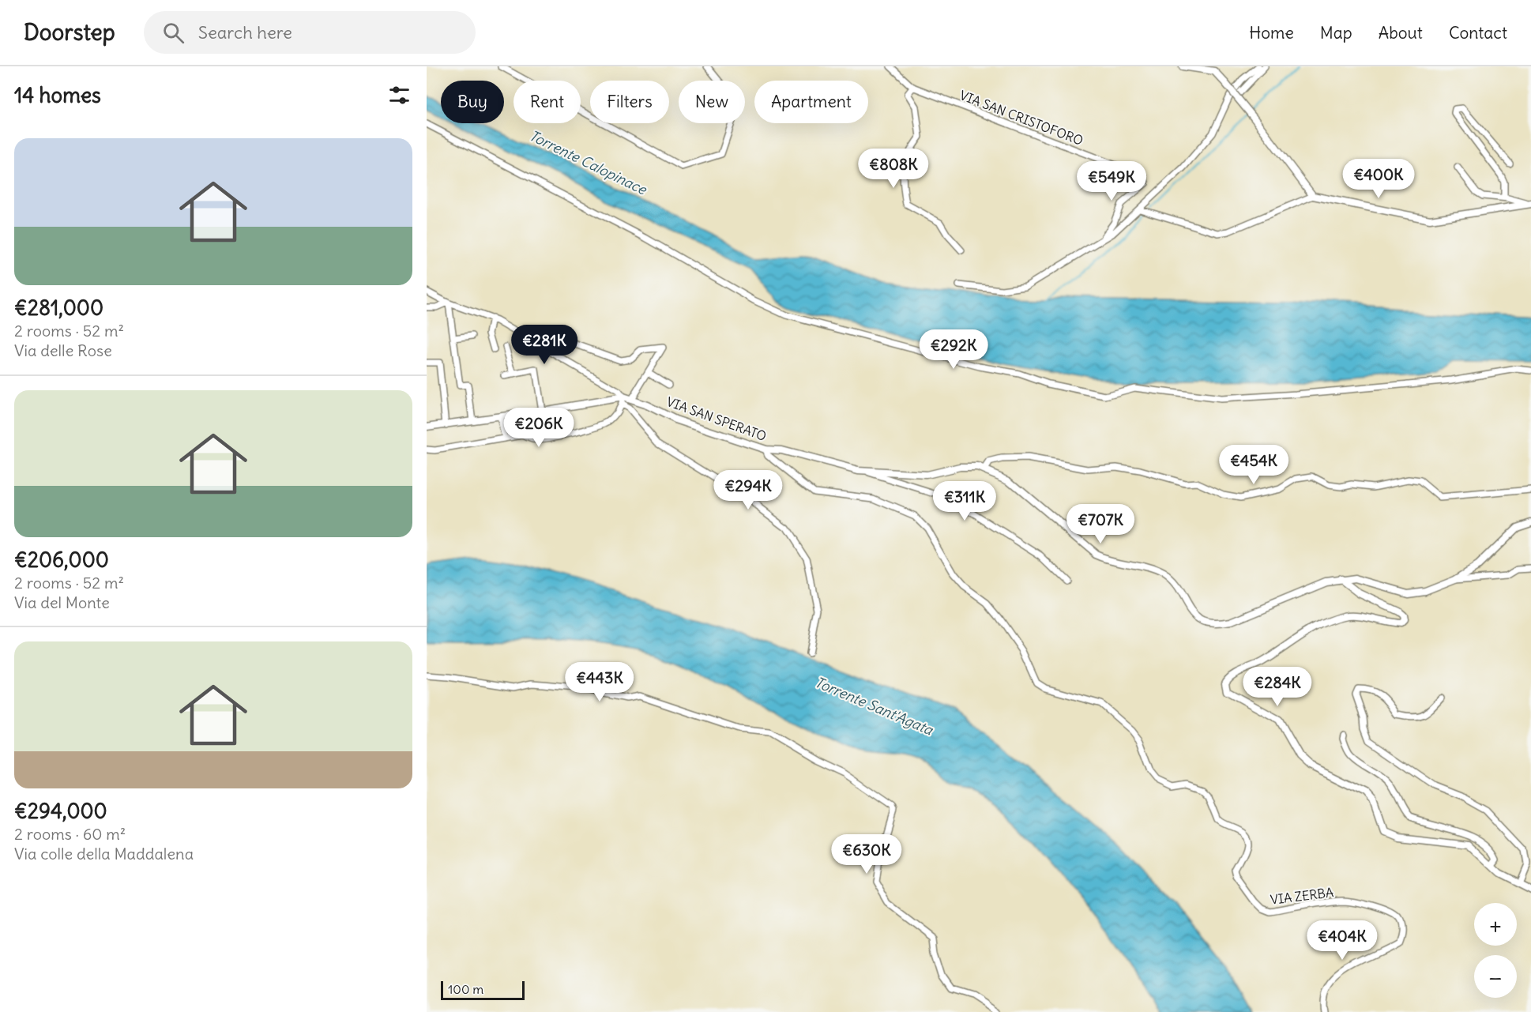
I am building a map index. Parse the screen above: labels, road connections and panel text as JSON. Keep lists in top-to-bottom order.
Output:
{
  "streets": {
    "street": ["VIA SAN CRISTOFORO", "VIA SAN SPERATO", "VIA ZERBA"]
  },
  "crossings": [
    ["VIA SAN SPERATO", "VIA ZERBA"]
  ],
  "water": ["Torrente Calopinace", "Torrente Sant'Agata"],
  "scale_bar": "100 m",
  "page": {
    "header": "Doorstep",
    "search": "Search here",
    "nav": [
      "Home",
      "Map",
      "About",
      "Contact"
    ],
    "heading": "14 homes",
    "chip": [
      "Buy",
      "Rent",
      "Filters",
      "New",
      "Apartment"
    ],
    "list": [
      {
        "name": "€281,000",
        "note": "2 rooms · 52 m² · Via delle Rose"
      },
      {
        "name": "€206,000",
        "note": "2 rooms · 52 m² · Via del Monte"
      },
      {
        "name": "€294,000",
        "note": "2 rooms · 60 m² · Via colle della Maddalena"
      }
    ],
    "price": [
      "€808K",
      "€400K",
      "€549K",
      "€281K",
      "€292K",
      "€206K",
      "€454K",
      "€294K",
      "€311K",
      "€707K",
      "€443K",
      "€284K",
      "€630K",
      "€404K"
    ],
    "map_buttons": ["+", "−"],
    "scale": "100 m"
  }
}
